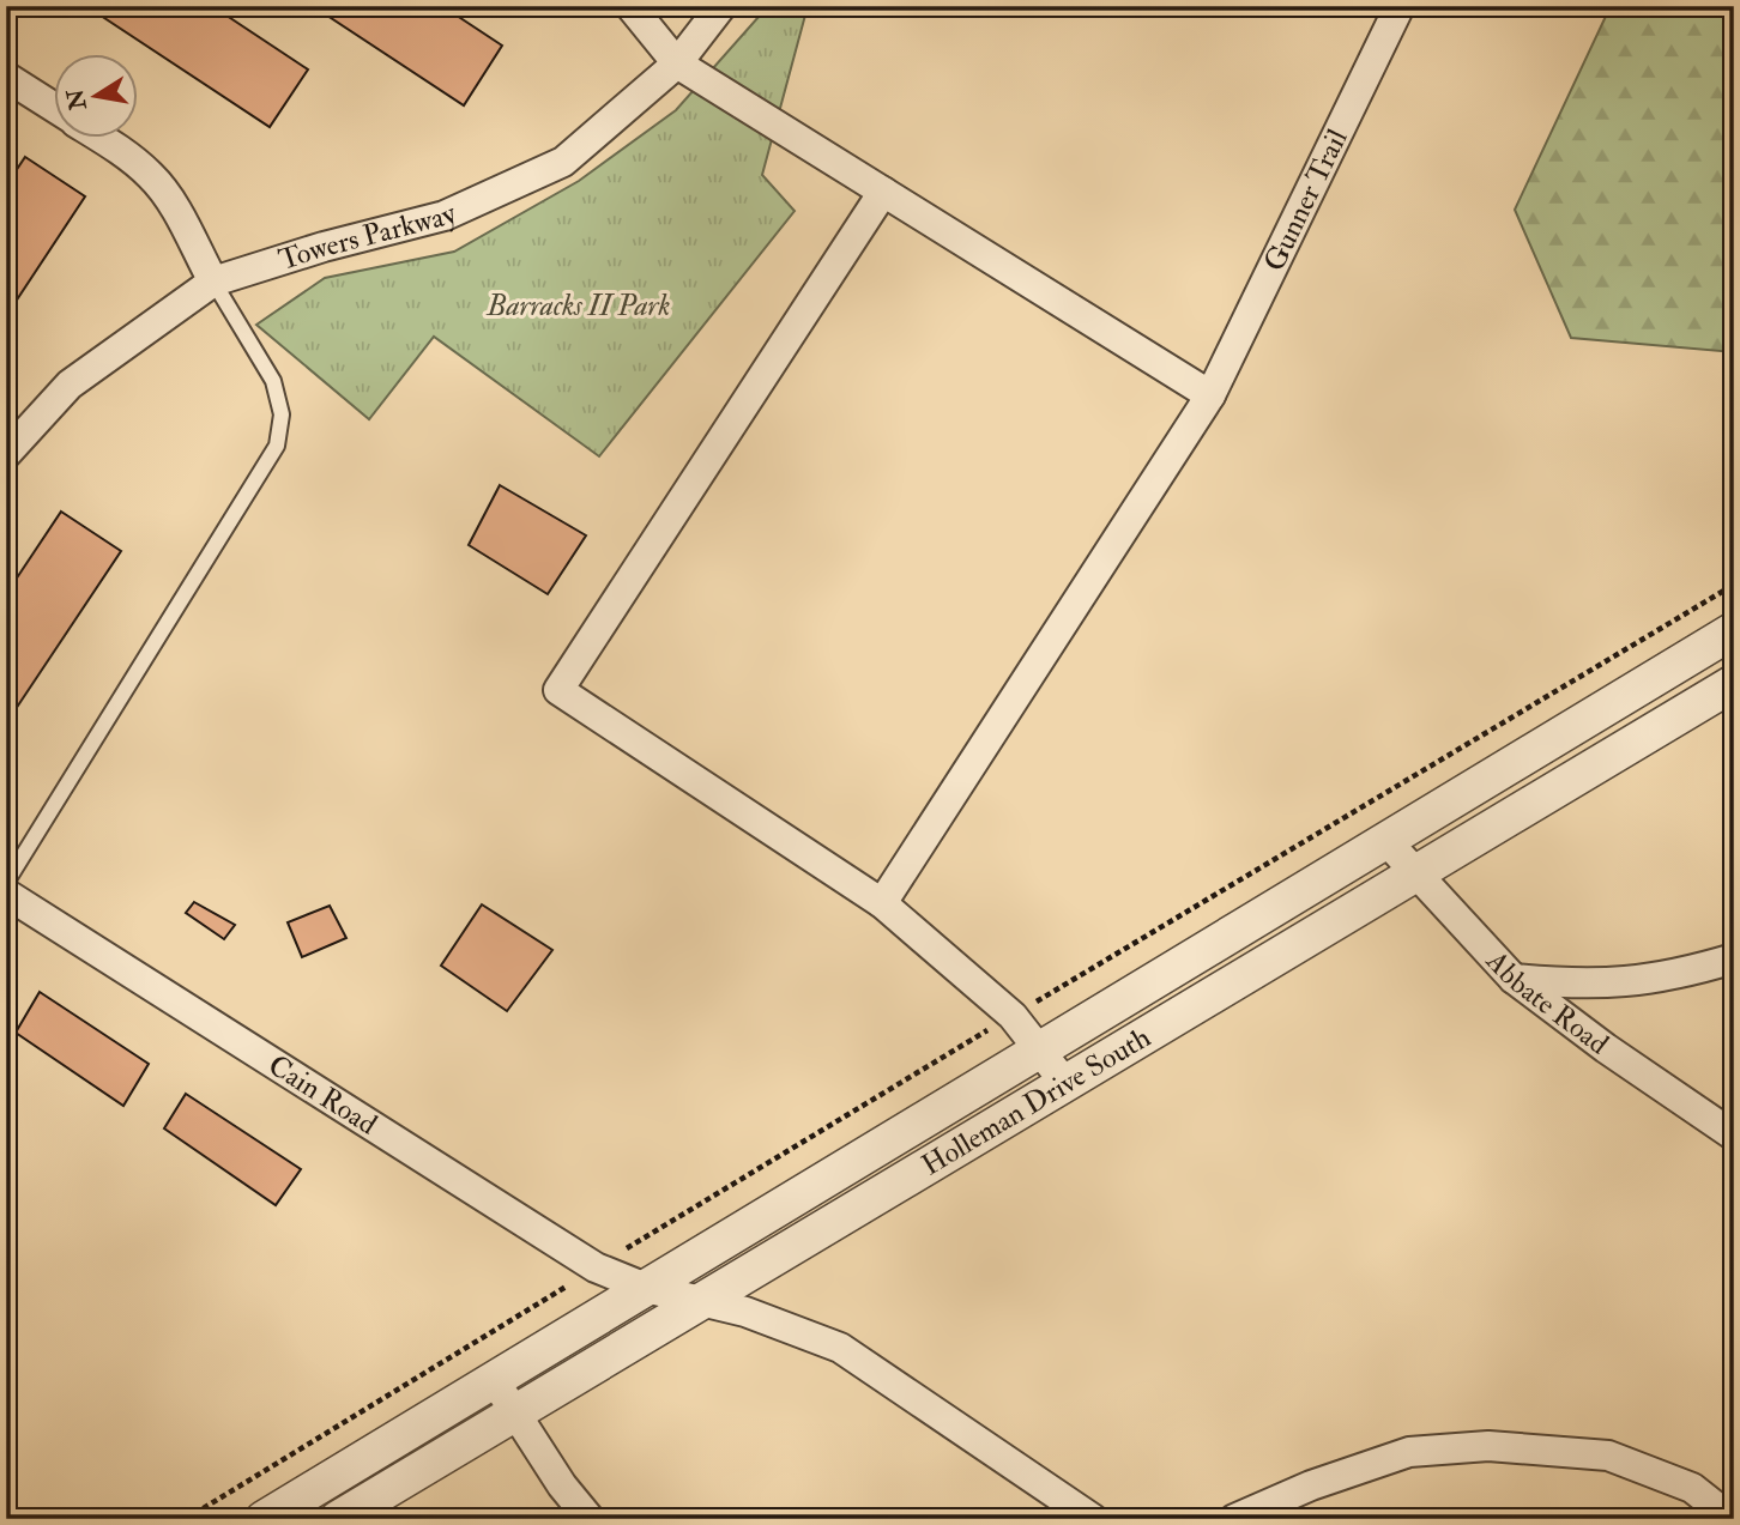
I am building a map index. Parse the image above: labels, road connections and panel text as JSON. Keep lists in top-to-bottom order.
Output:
{
  "streets": {
    "street": [
      "Gunner Trail",
      "Towers Parkway",
      "Abbate Road",
      "Cain Road",
      "Holleman Drive South"
    ]
  },
  "crossings": [
    ["Abbate Road", "Holleman Drive South"],
    ["Cain Road", "Holleman Drive South"]
  ],
  "parks": ["Barracks II Park"],
  "north": "left"
}
